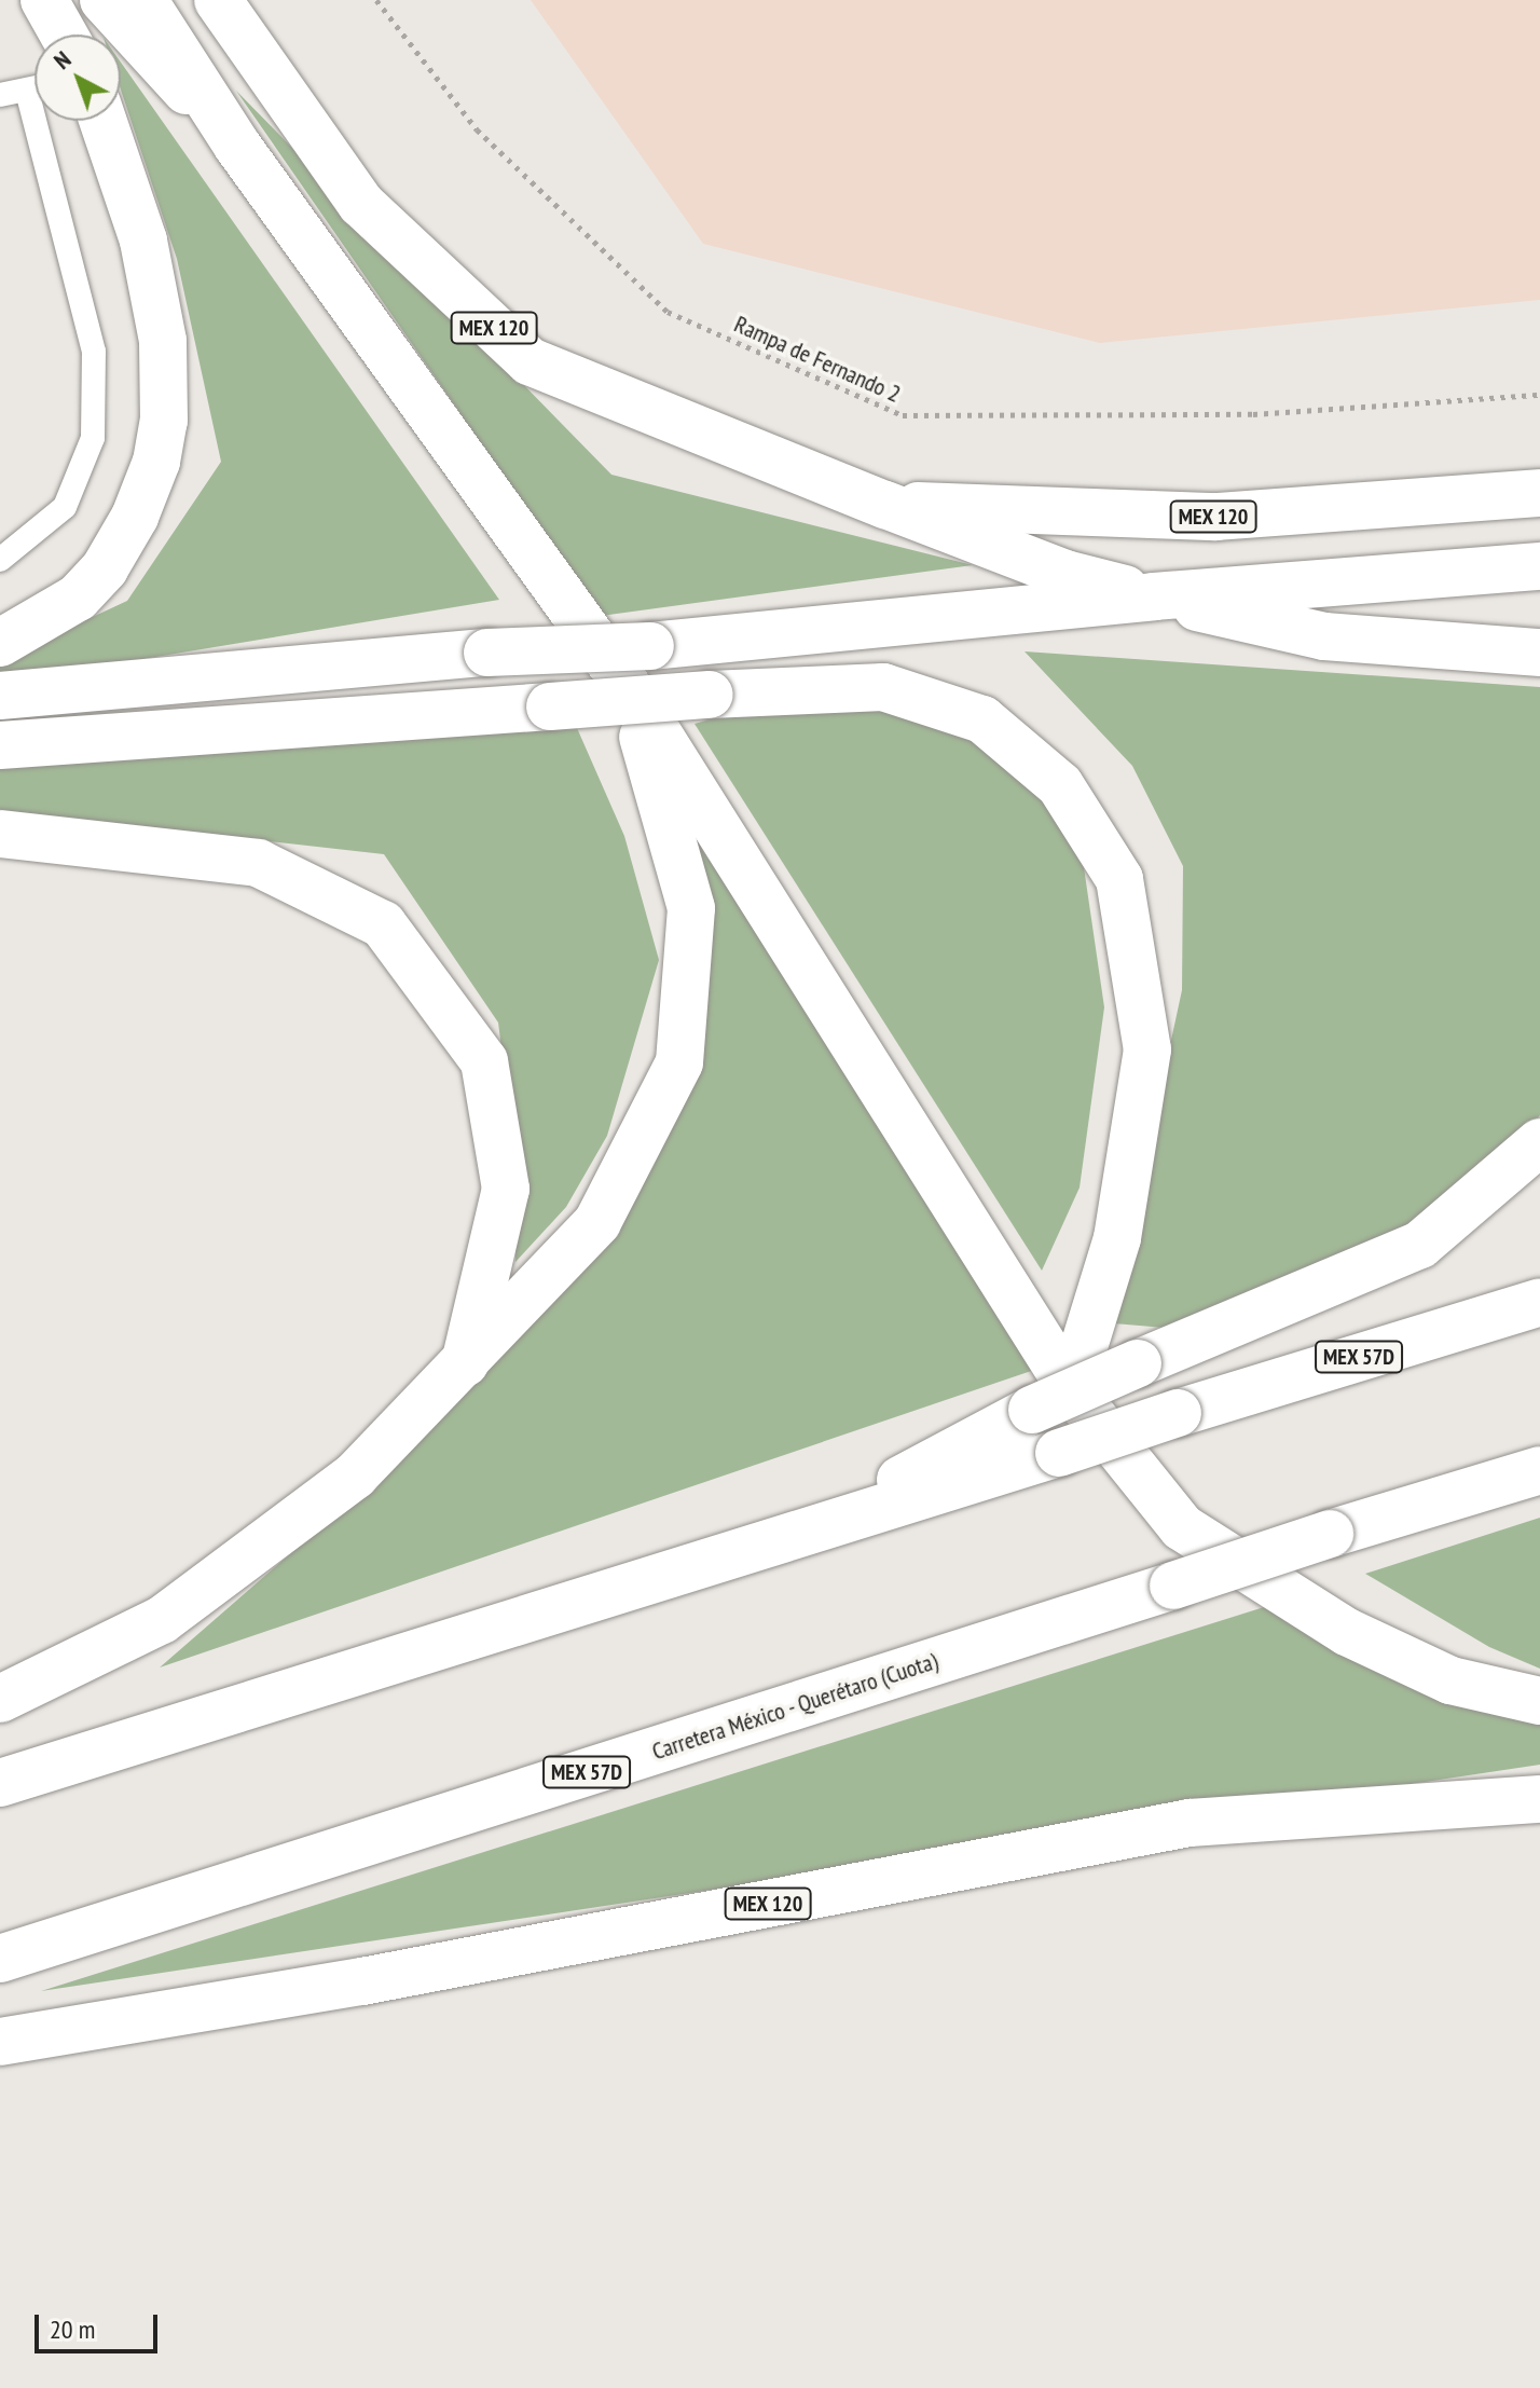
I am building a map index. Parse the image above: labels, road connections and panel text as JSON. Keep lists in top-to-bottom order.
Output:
{
  "streets": {
    "main road": ["MEX 120", "MEX 57D", "Carretera México - Querétaro (Cuota)"],
    "path": ["Rampa de Fernando 2"]
  },
  "scale_bar": "20 m",
  "north": "top left"
}
